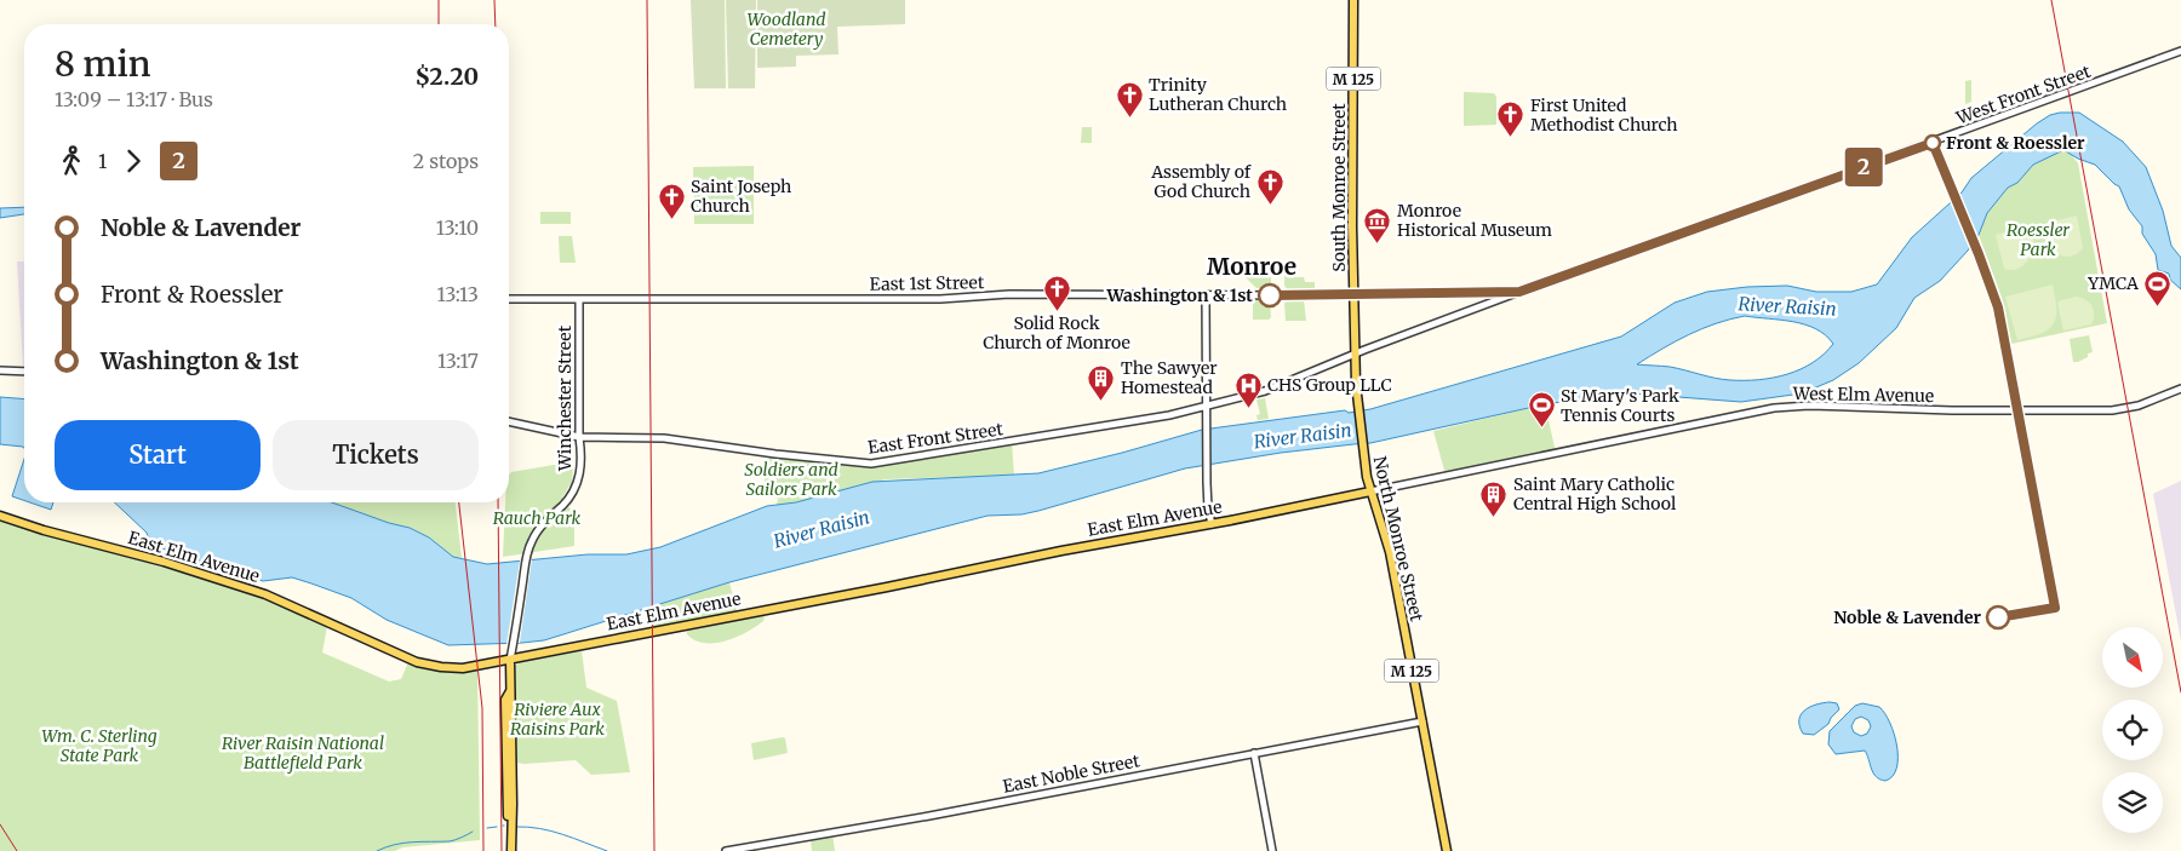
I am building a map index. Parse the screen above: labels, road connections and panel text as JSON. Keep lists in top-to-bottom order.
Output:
{
  "streets": {
    "main road": [
      "M 125",
      "South Monroe Street",
      "East Elm Avenue",
      "North Monroe Street"
    ],
    "street": [
      "West Front Street",
      "East 1st Street",
      "West Elm Avenue",
      "Winchester Street",
      "East Front Street",
      "East Noble Street"
    ]
  },
  "crossings": [
    ["West Front Street", "East 1st Street"],
    ["West Front Street", "East Front Street"],
    ["South Monroe Street", "East 1st Street"],
    ["South Monroe Street", "East Front Street"],
    ["South Monroe Street", "North Monroe Street"],
    ["East 1st Street", "Winchester Street"],
    ["West Elm Avenue", "East Elm Avenue"],
    ["West Elm Avenue", "North Monroe Street"],
    ["Winchester Street", "East Front Street"],
    ["Winchester Street", "East Elm Avenue"],
    ["East Elm Avenue", "North Monroe Street"],
    ["North Monroe Street", "East Noble Street"]
  ],
  "districts": ["Monroe"],
  "water": ["River Raisin"],
  "parks": [
    "Woodland Cemetery",
    "Roessler Park",
    "Soldiers and Sailors Park",
    "Rauch Park",
    "Riviere Aux Raisins Park",
    "Wm. C. Sterling State Park",
    "River Raisin National Battlefield Park"
  ],
  "places": {
    "church": [
      "Trinity Lutheran Church",
      "First United Methodist Church",
      "Assembly of God Church",
      "Saint Joseph Church",
      "Solid Rock Church of Monroe"
    ],
    "other": ["Front & Roessler", "Washington & 1st", "Noble & Lavender"],
    "museum": ["Monroe Historical Museum"],
    "sports": ["YMCA", "St Mary's Park Tennis Courts"],
    "building": ["The Sawyer Homestead", "Saint Mary Catholic Central High School"],
    "hospital": ["CHS Group LLC"]
  },
  "lines": ["bus line 2"],
  "north": "bottom right",
  "page": {
    "on_map": "2",
    "heading": ["8 min", "13:09 – 13:17 · Bus", "$2.20"],
    "legs": ["1", "2", "2 stops"],
    "list": [
      {
        "name": "Noble & Lavender",
        "value": "13:10"
      },
      {
        "name": "Front & Roessler",
        "value": "13:13"
      },
      {
        "name": "Washington & 1st",
        "value": "13:17"
      }
    ],
    "buttons": ["Start", "Tickets"]
  }
}
